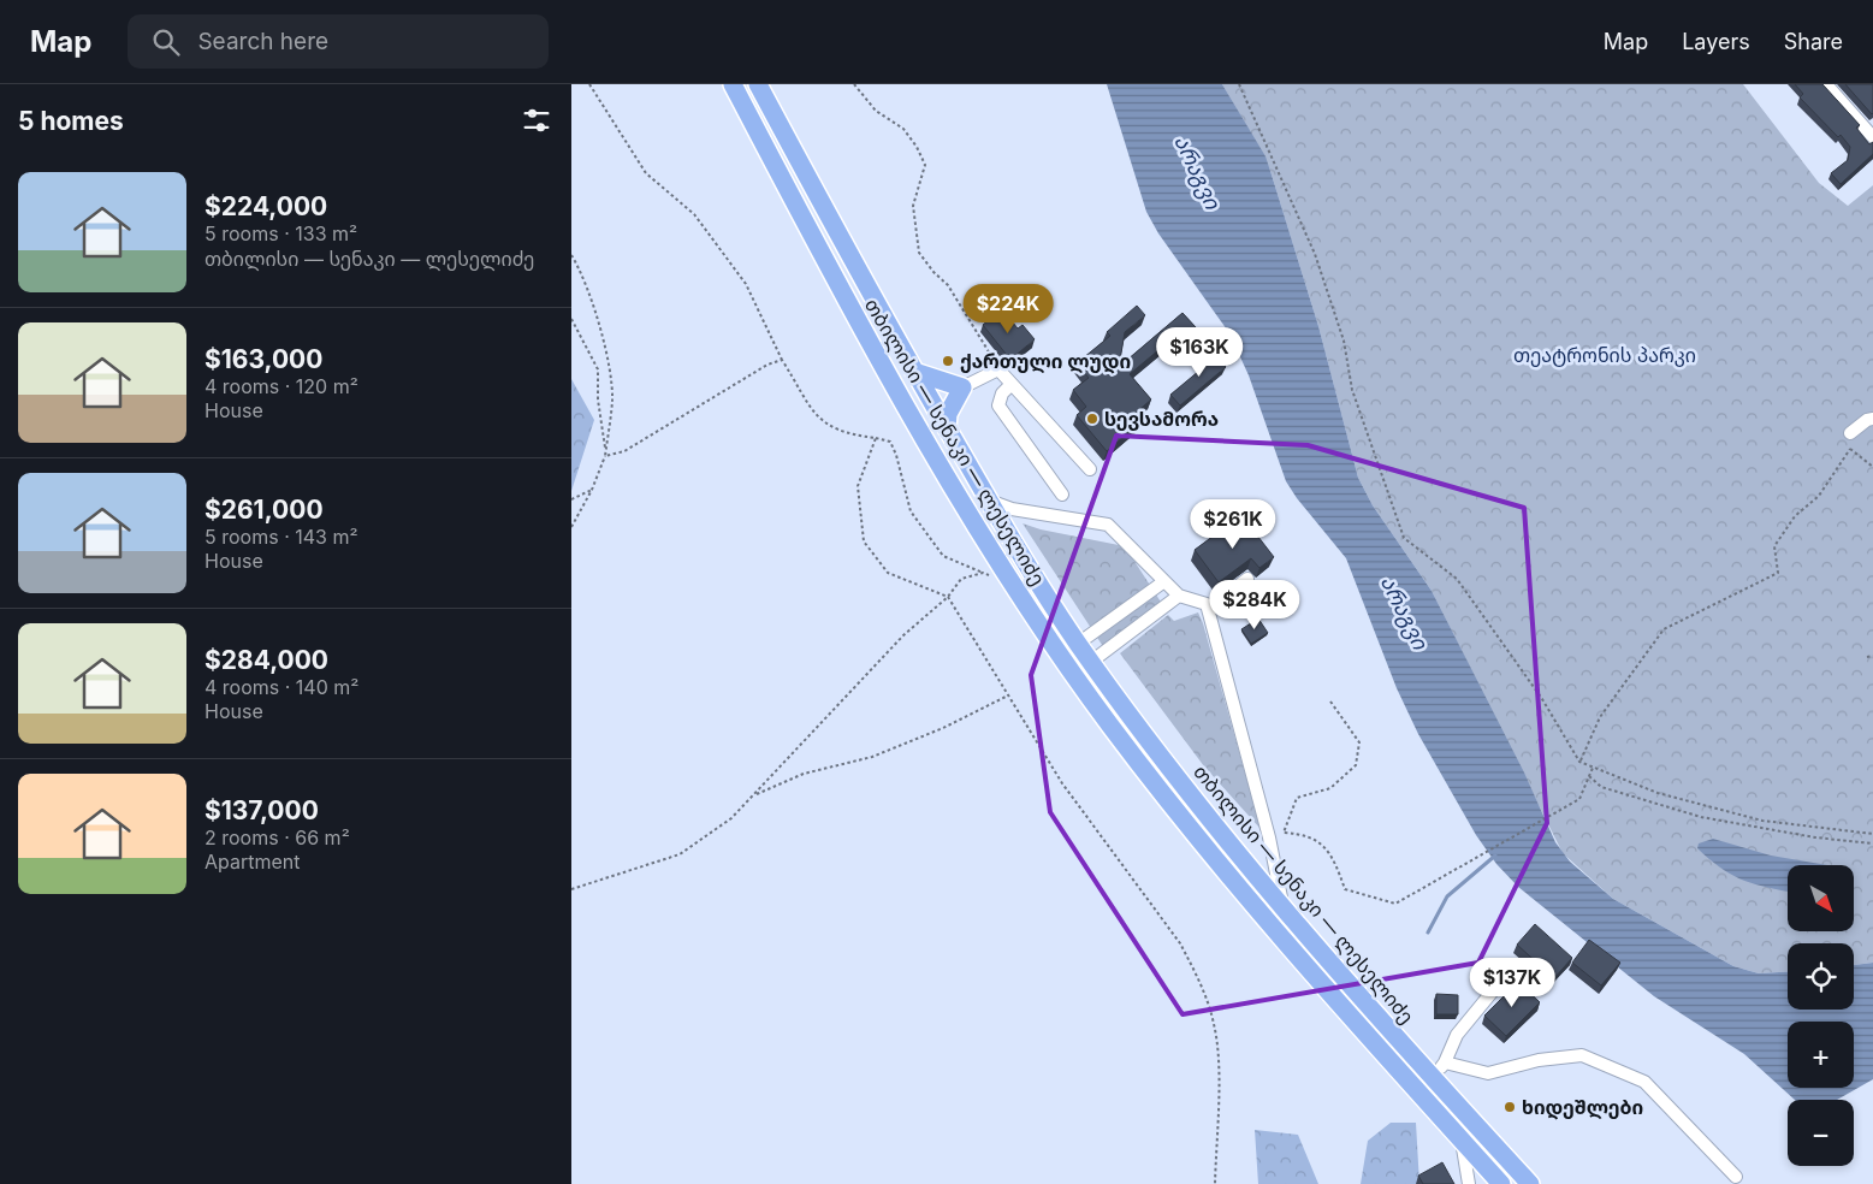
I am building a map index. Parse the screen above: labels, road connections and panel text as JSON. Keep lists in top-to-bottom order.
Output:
{
  "streets": {
    "highway": ["თბილისი — სენაკი — ლესელიძე"]
  },
  "water": ["არაგვი"],
  "parks": ["თეატრონის პარკი"],
  "places": ["ქართული ლუდი", "სევსამორა", "ხიდეშლები"],
  "north": "bottom right",
  "page": {
    "header": "Map",
    "search": "Search here",
    "nav": ["Map", "Layers", "Share"],
    "heading": "5 homes",
    "list": [
      {
        "name": "$224,000",
        "note": "5 rooms · 133 m² · თბილისი — სენაკი — ლესელიძე"
      },
      {
        "name": "$163,000",
        "note": "4 rooms · 120 m² · House"
      },
      {
        "name": "$261,000",
        "note": "5 rooms · 143 m² · House"
      },
      {
        "name": "$284,000",
        "note": "4 rooms · 140 m² · House"
      },
      {
        "name": "$137,000",
        "note": "2 rooms · 66 m² · Apartment"
      }
    ],
    "price": [
      "$224K",
      "$163K",
      "$261K",
      "$284K",
      "$137K"
    ],
    "map_buttons": ["+", "−"]
  }
}
